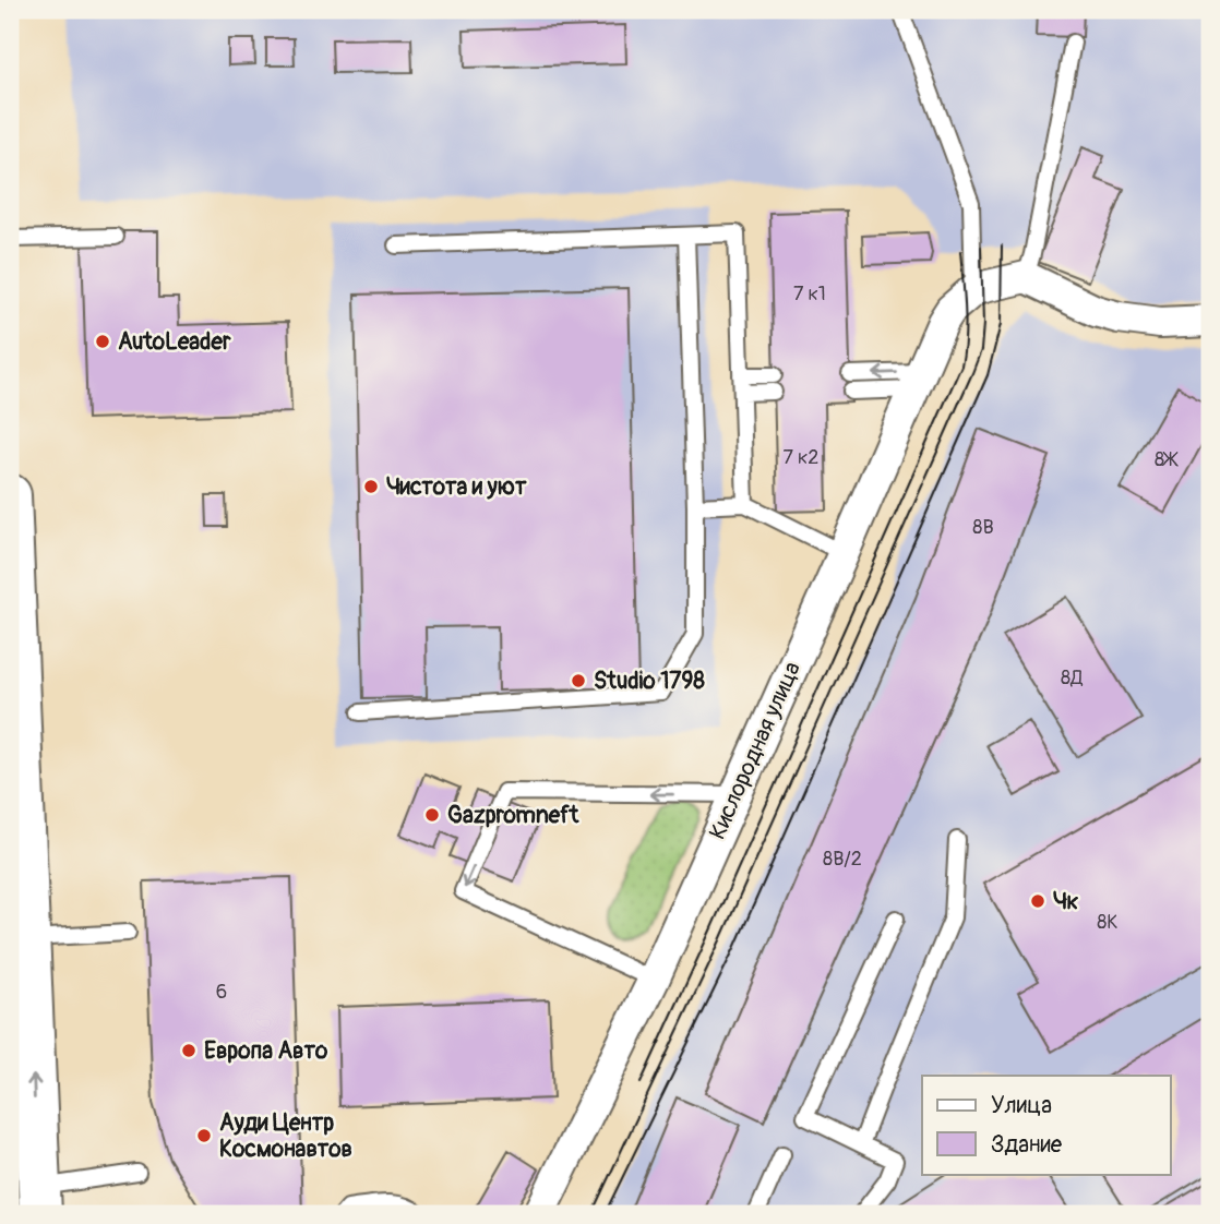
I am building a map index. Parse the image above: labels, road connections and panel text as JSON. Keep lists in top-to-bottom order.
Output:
{
  "streets": {
    "street": ["Кислородная улица"]
  },
  "places": [
    "AutoLeader",
    "Чистота и уют",
    "Studio 1798",
    "Gazpromneft",
    "Чк",
    "Европа Авто",
    "Ауди Центр Космонавтов"
  ],
  "house_numbers": [
    "7 к1",
    "7 к2",
    "8Ж",
    "8В",
    "8Д",
    "8В/2",
    "8К",
    "6"
  ],
  "legend": ["Улица", "Здание"]
}
